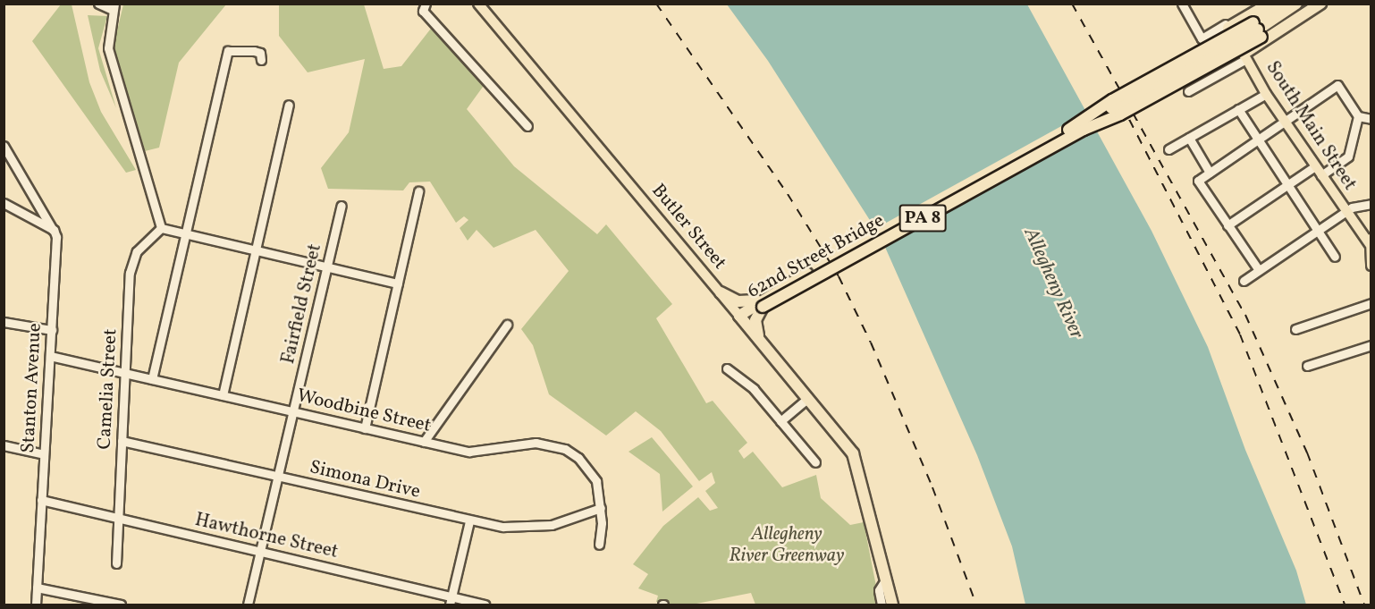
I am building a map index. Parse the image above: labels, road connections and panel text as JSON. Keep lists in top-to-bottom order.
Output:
{
  "streets": {
    "highway": ["PA 8", "Butler Street", "62nd Street Bridge"],
    "main road": ["South Main Street"],
    "street": [
      "Fairfield Street",
      "Stanton Avenue",
      "Camelia Street",
      "Woodbine Street",
      "Simona Drive",
      "Hawthorne Street"
    ]
  },
  "crossings": [
    ["PA 8", "62nd Street Bridge"],
    ["Butler Street", "62nd Street Bridge"],
    ["Fairfield Street", "Woodbine Street"],
    ["Fairfield Street", "Simona Drive"],
    ["Fairfield Street", "Hawthorne Street"],
    ["Stanton Avenue", "Woodbine Street"],
    ["Stanton Avenue", "Hawthorne Street"],
    ["Camelia Street", "Woodbine Street"],
    ["Camelia Street", "Simona Drive"],
    ["Camelia Street", "Hawthorne Street"],
    ["Woodbine Street", "Simona Drive"]
  ],
  "water": ["Allegheny River"],
  "parks": ["Allegheny River Greenway"]
}
